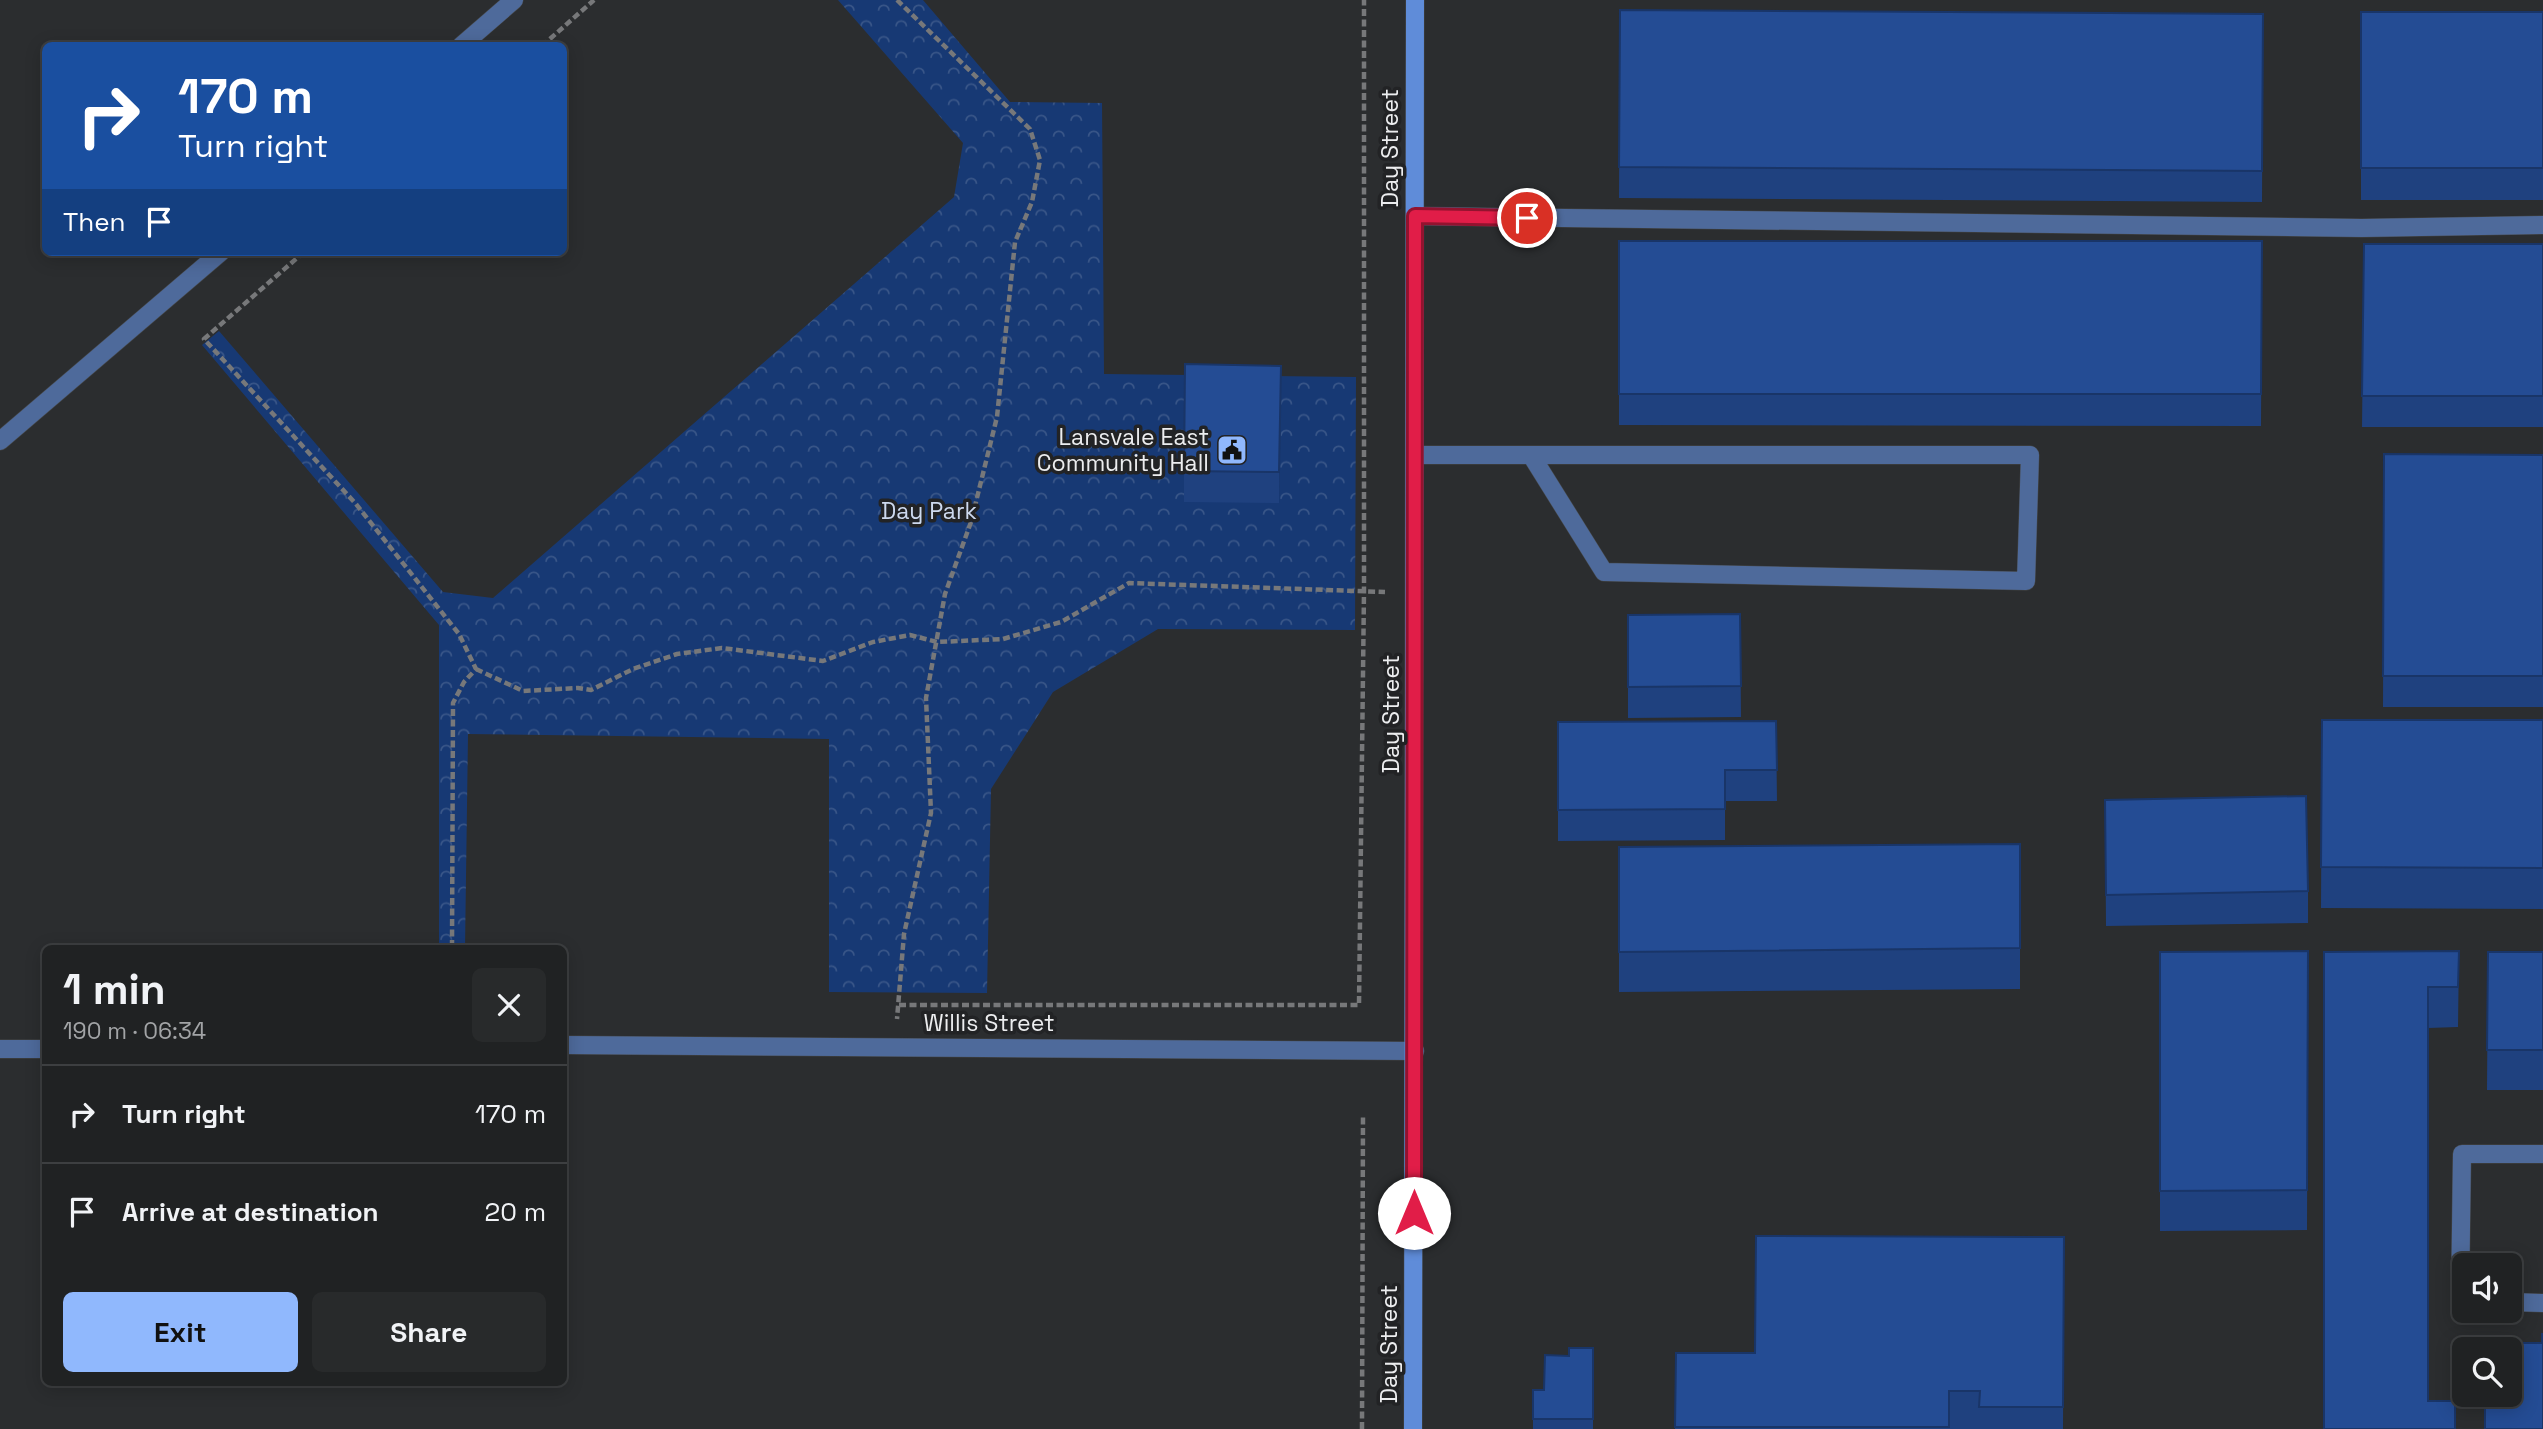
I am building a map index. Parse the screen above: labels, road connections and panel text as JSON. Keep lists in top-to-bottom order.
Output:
{
  "streets": {
    "street": ["Day Street", "Willis Street"]
  },
  "crossings": [
    ["Day Street", "Willis Street"]
  ],
  "parks": ["Day Park"],
  "places": {
    "public building": ["Lansvale East Community Hall"]
  },
  "page": {
    "turn": ["170 m", "Turn right"],
    "then": "Then",
    "heading": ["1 min", "190 m · 06:34"],
    "list": [
      {
        "name": "Turn right",
        "value": "170 m"
      },
      {
        "name": "Arrive at destination",
        "value": "20 m"
      }
    ],
    "buttons": ["Exit", "Share"]
  }
}
